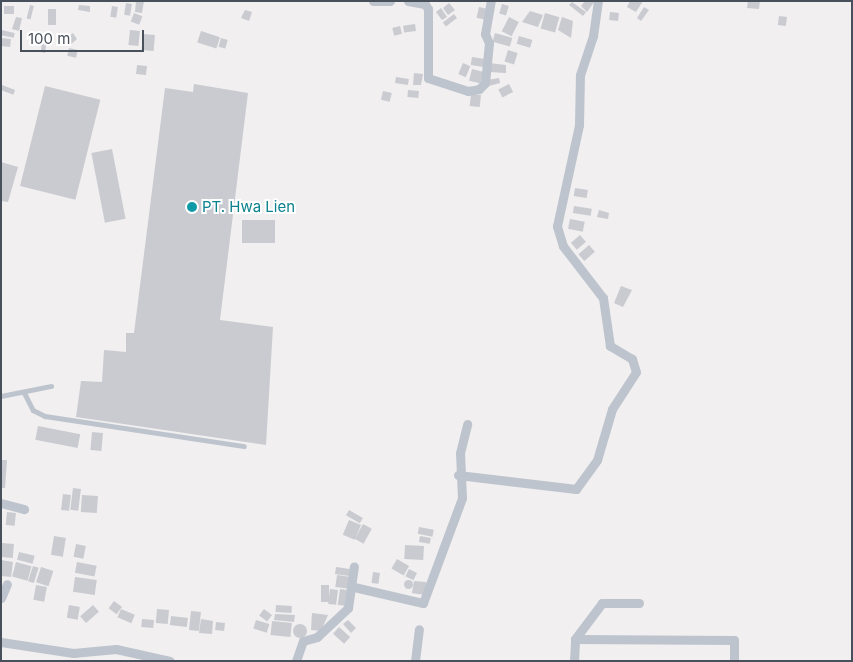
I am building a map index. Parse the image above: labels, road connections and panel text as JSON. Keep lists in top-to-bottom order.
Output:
{
  "places": ["PT. Hwa Lien"],
  "scale_bar": "100 m"
}
